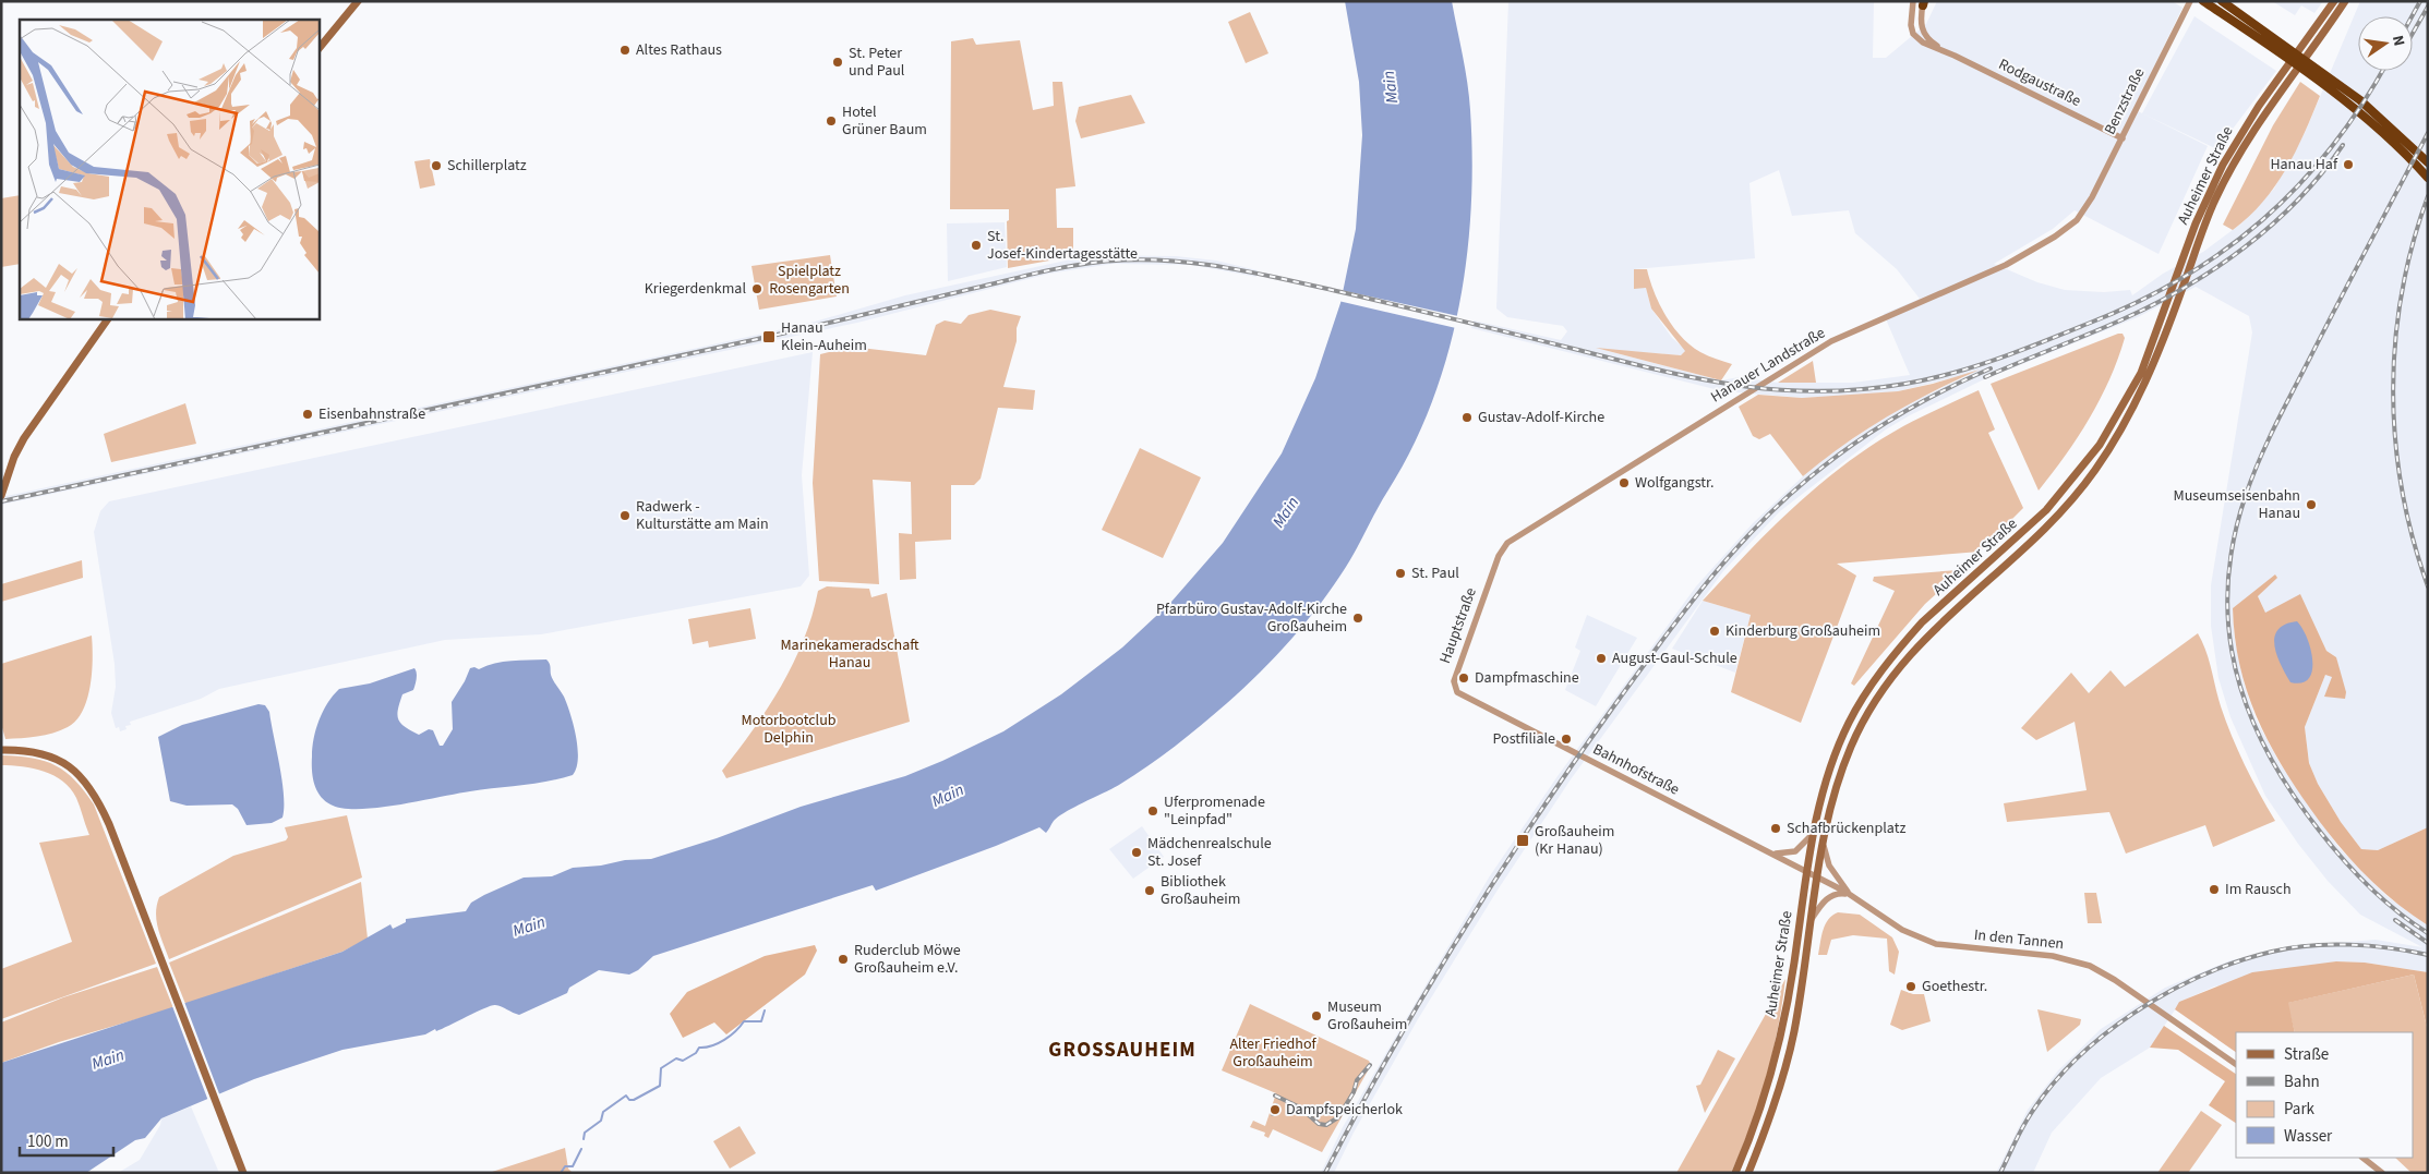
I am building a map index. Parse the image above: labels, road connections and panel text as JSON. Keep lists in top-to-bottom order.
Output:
{
  "streets": {
    "main road": ["Auheimer Straße"],
    "street": [
      "Rodgaustraße",
      "Benzstraße",
      "Hanauer Landstraße",
      "Hauptstraße",
      "Bahnhofstraße",
      "In den Tannen"
    ]
  },
  "crossings": [
    ["Rodgaustraße", "Benzstraße"],
    ["Benzstraße", "Hanauer Landstraße"],
    ["Auheimer Straße", "Bahnhofstraße"],
    ["Auheimer Straße", "In den Tannen"],
    ["Hanauer Landstraße", "Hauptstraße"],
    ["Hauptstraße", "Bahnhofstraße"],
    ["Bahnhofstraße", "In den Tannen"]
  ],
  "districts": ["GROSSAUHEIM"],
  "water": ["Main"],
  "parks": [
    "Spielplatz Rosengarten",
    "Marinekameradschaft Hanau",
    "Motorbootclub Delphin",
    "Alter Friedhof Großauheim"
  ],
  "places": {
    "other": [
      "Altes Rathaus",
      "St. Peter und Paul",
      "Hotel Grüner Baum",
      "Hanau Haf",
      "Schillerplatz",
      "St. Josef-Kindertagesstätte",
      "Kriegerdenkmal",
      "Eisenbahnstraße",
      "Gustav-Adolf-Kirche",
      "Wolfgangstr.",
      "Museumseisenbahn Hanau",
      "Radwerk - Kulturstätte am Main",
      "St. Paul",
      "Pfarrbüro Gustav-Adolf-Kirche Großauheim",
      "Kinderburg Großauheim",
      "August-Gaul-Schule",
      "Dampfmaschine",
      "Postfiliale",
      "Uferpromenade \"Leinpfad\"",
      "Schafbrückenplatz",
      "Mädchenrealschule St. Josef",
      "Im Rausch",
      "Bibliothek Großauheim",
      "Ruderclub Möwe Großauheim e.V.",
      "Goethestr.",
      "Museum Großauheim",
      "Dampfspeicherlok"
    ],
    "transit": ["Hanau Klein-Auheim", "Großauheim (Kr Hanau)"]
  },
  "legend": [
    "Straße",
    "Bahn",
    "Park",
    "Wasser"
  ],
  "scale_bar": "100 m",
  "north": "right"
}
